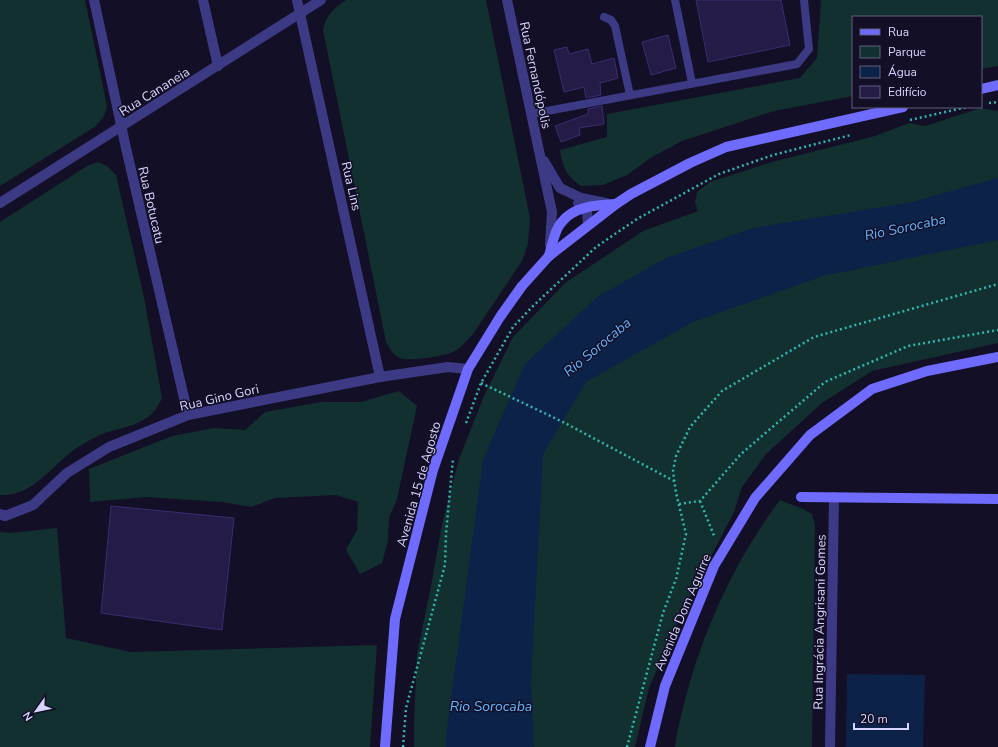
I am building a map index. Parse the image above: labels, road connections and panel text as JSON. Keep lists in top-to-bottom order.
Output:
{
  "streets": {
    "main road": ["Avenida 15 de Agosto", "Avenida Dom Aguirre"],
    "street": [
      "Rua Fernandópolis",
      "Rua Cananeia",
      "Rua Lins",
      "Rua Botucatu",
      "Rua Gino Gori",
      "Rua Ingrácia Angrisani Gomes"
    ]
  },
  "crossings": [
    ["Rua Fernandópolis", "Avenida 15 de Agosto"],
    ["Rua Cananeia", "Rua Lins"],
    ["Rua Cananeia", "Rua Botucatu"],
    ["Rua Lins", "Rua Gino Gori"],
    ["Rua Botucatu", "Rua Gino Gori"],
    ["Rua Gino Gori", "Avenida 15 de Agosto"]
  ],
  "water": ["Rio Sorocaba"],
  "legend": [
    "Rua",
    "Parque",
    "Água",
    "Edifício"
  ],
  "scale_bar": "20 m",
  "north": "bottom left"
}
